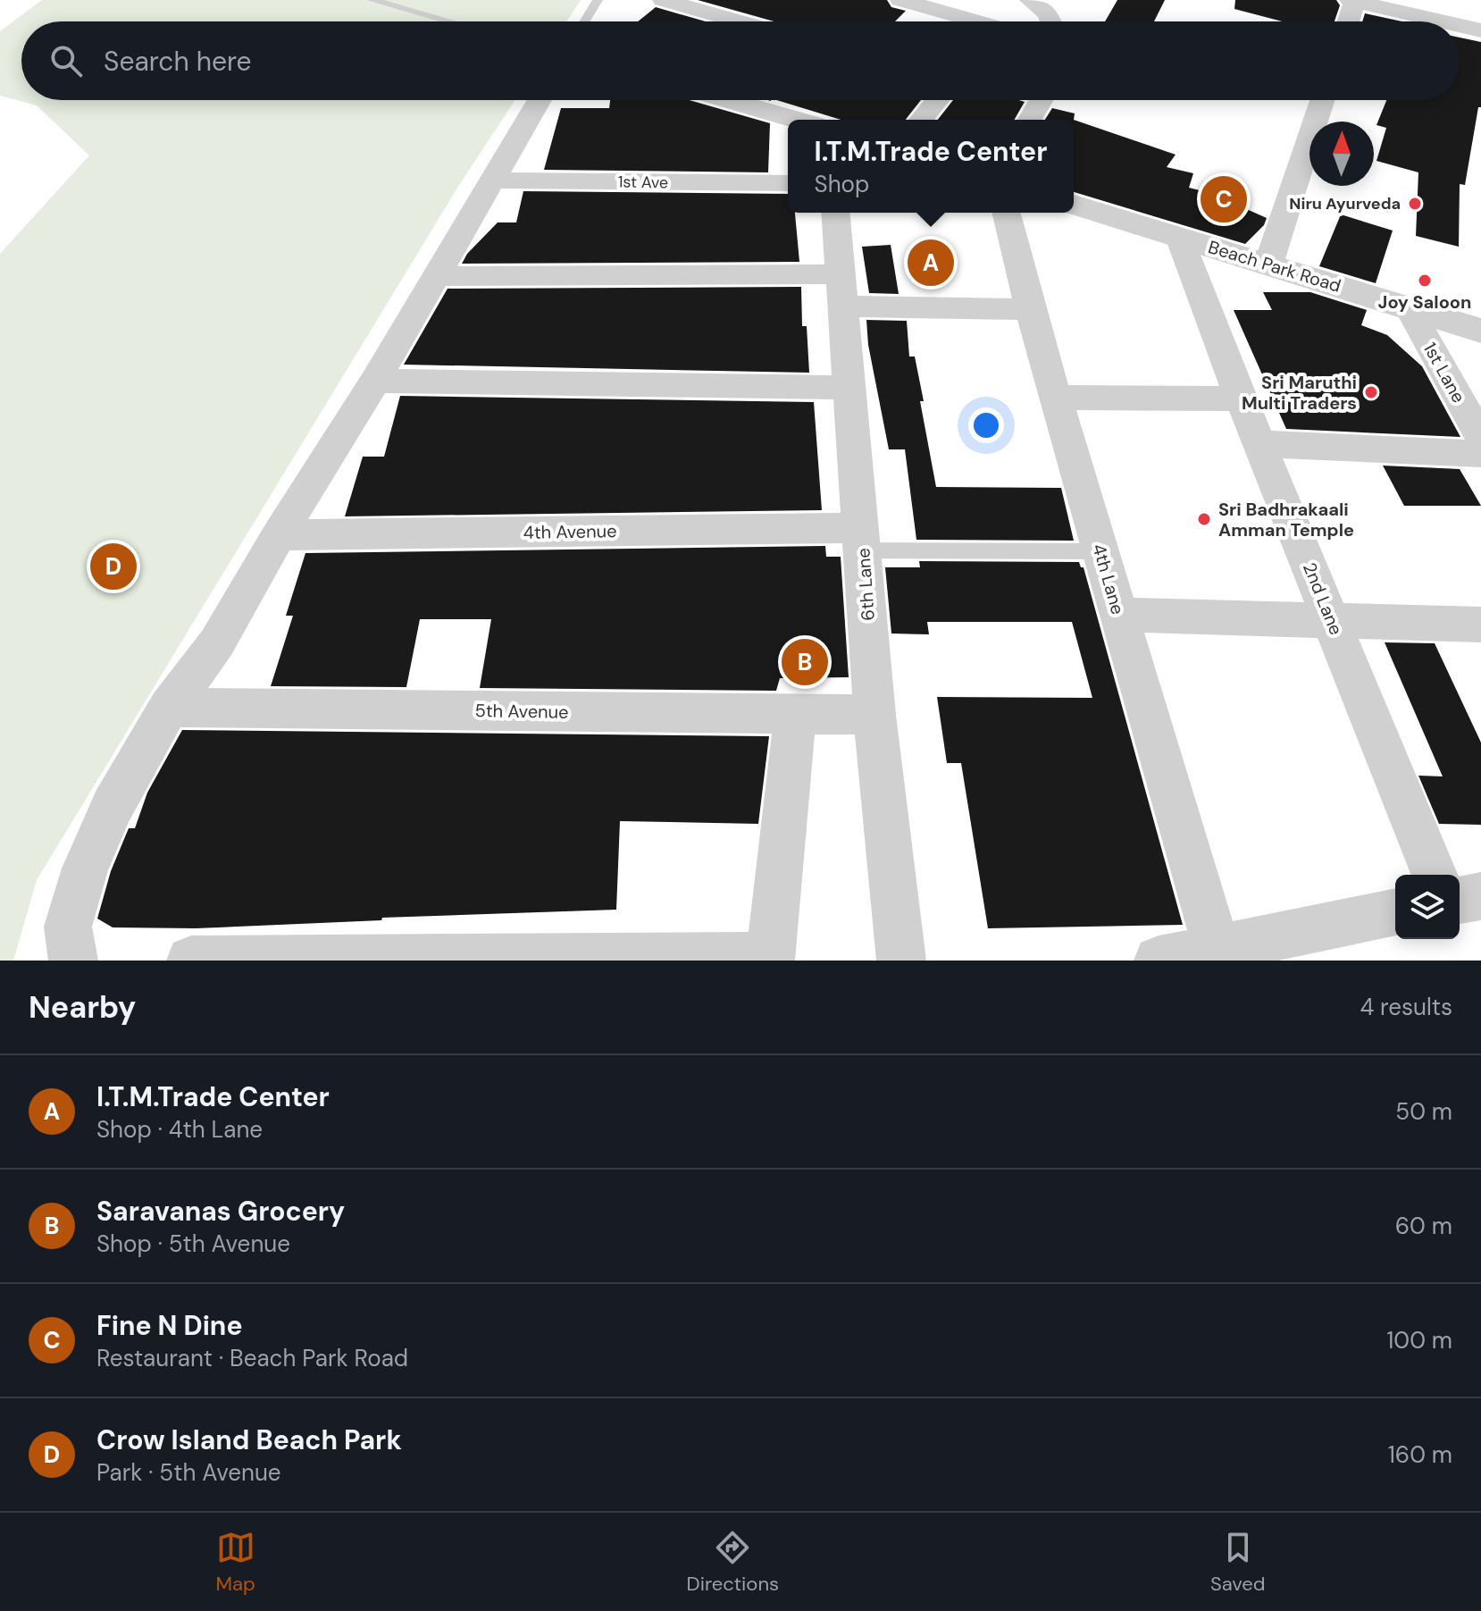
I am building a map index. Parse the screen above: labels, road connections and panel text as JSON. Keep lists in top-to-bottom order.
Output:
{
  "streets": {
    "street": [
      "1st Ave",
      "Beach Park Road",
      "1st Lane",
      "4th Avenue",
      "4th Lane",
      "6th Lane",
      "2nd Lane",
      "5th Avenue"
    ]
  },
  "crossings": [
    ["Beach Park Road", "1st Lane"],
    ["Beach Park Road", "2nd Lane"],
    ["4th Avenue", "6th Lane"],
    ["6th Lane", "5th Avenue"]
  ],
  "places": [
    "Niru Ayurveda",
    "Joy Saloon",
    "Sri Maruthi Multi Traders",
    "Sri Badhrakaali Amman Temple"
  ],
  "north": "top",
  "page": {
    "search": "Search here",
    "popup": ["I.T.M.Trade Center", "Shop"],
    "pins": [
      "C",
      "A",
      "D",
      "B"
    ],
    "heading": ["Nearby", "4 results"],
    "list": [
      {
        "mark": "A",
        "name": "I.T.M.Trade Center",
        "note": "Shop · 4th Lane",
        "value": "50 m"
      },
      {
        "mark": "B",
        "name": "Saravanas Grocery",
        "note": "Shop · 5th Avenue",
        "value": "60 m"
      },
      {
        "mark": "C",
        "name": "Fine N Dine",
        "note": "Restaurant · Beach Park Road",
        "value": "100 m"
      },
      {
        "mark": "D",
        "name": "Crow Island Beach Park",
        "note": "Park · 5th Avenue",
        "value": "160 m"
      }
    ],
    "nav": ["Map", "Directions", "Saved"]
  }
}
